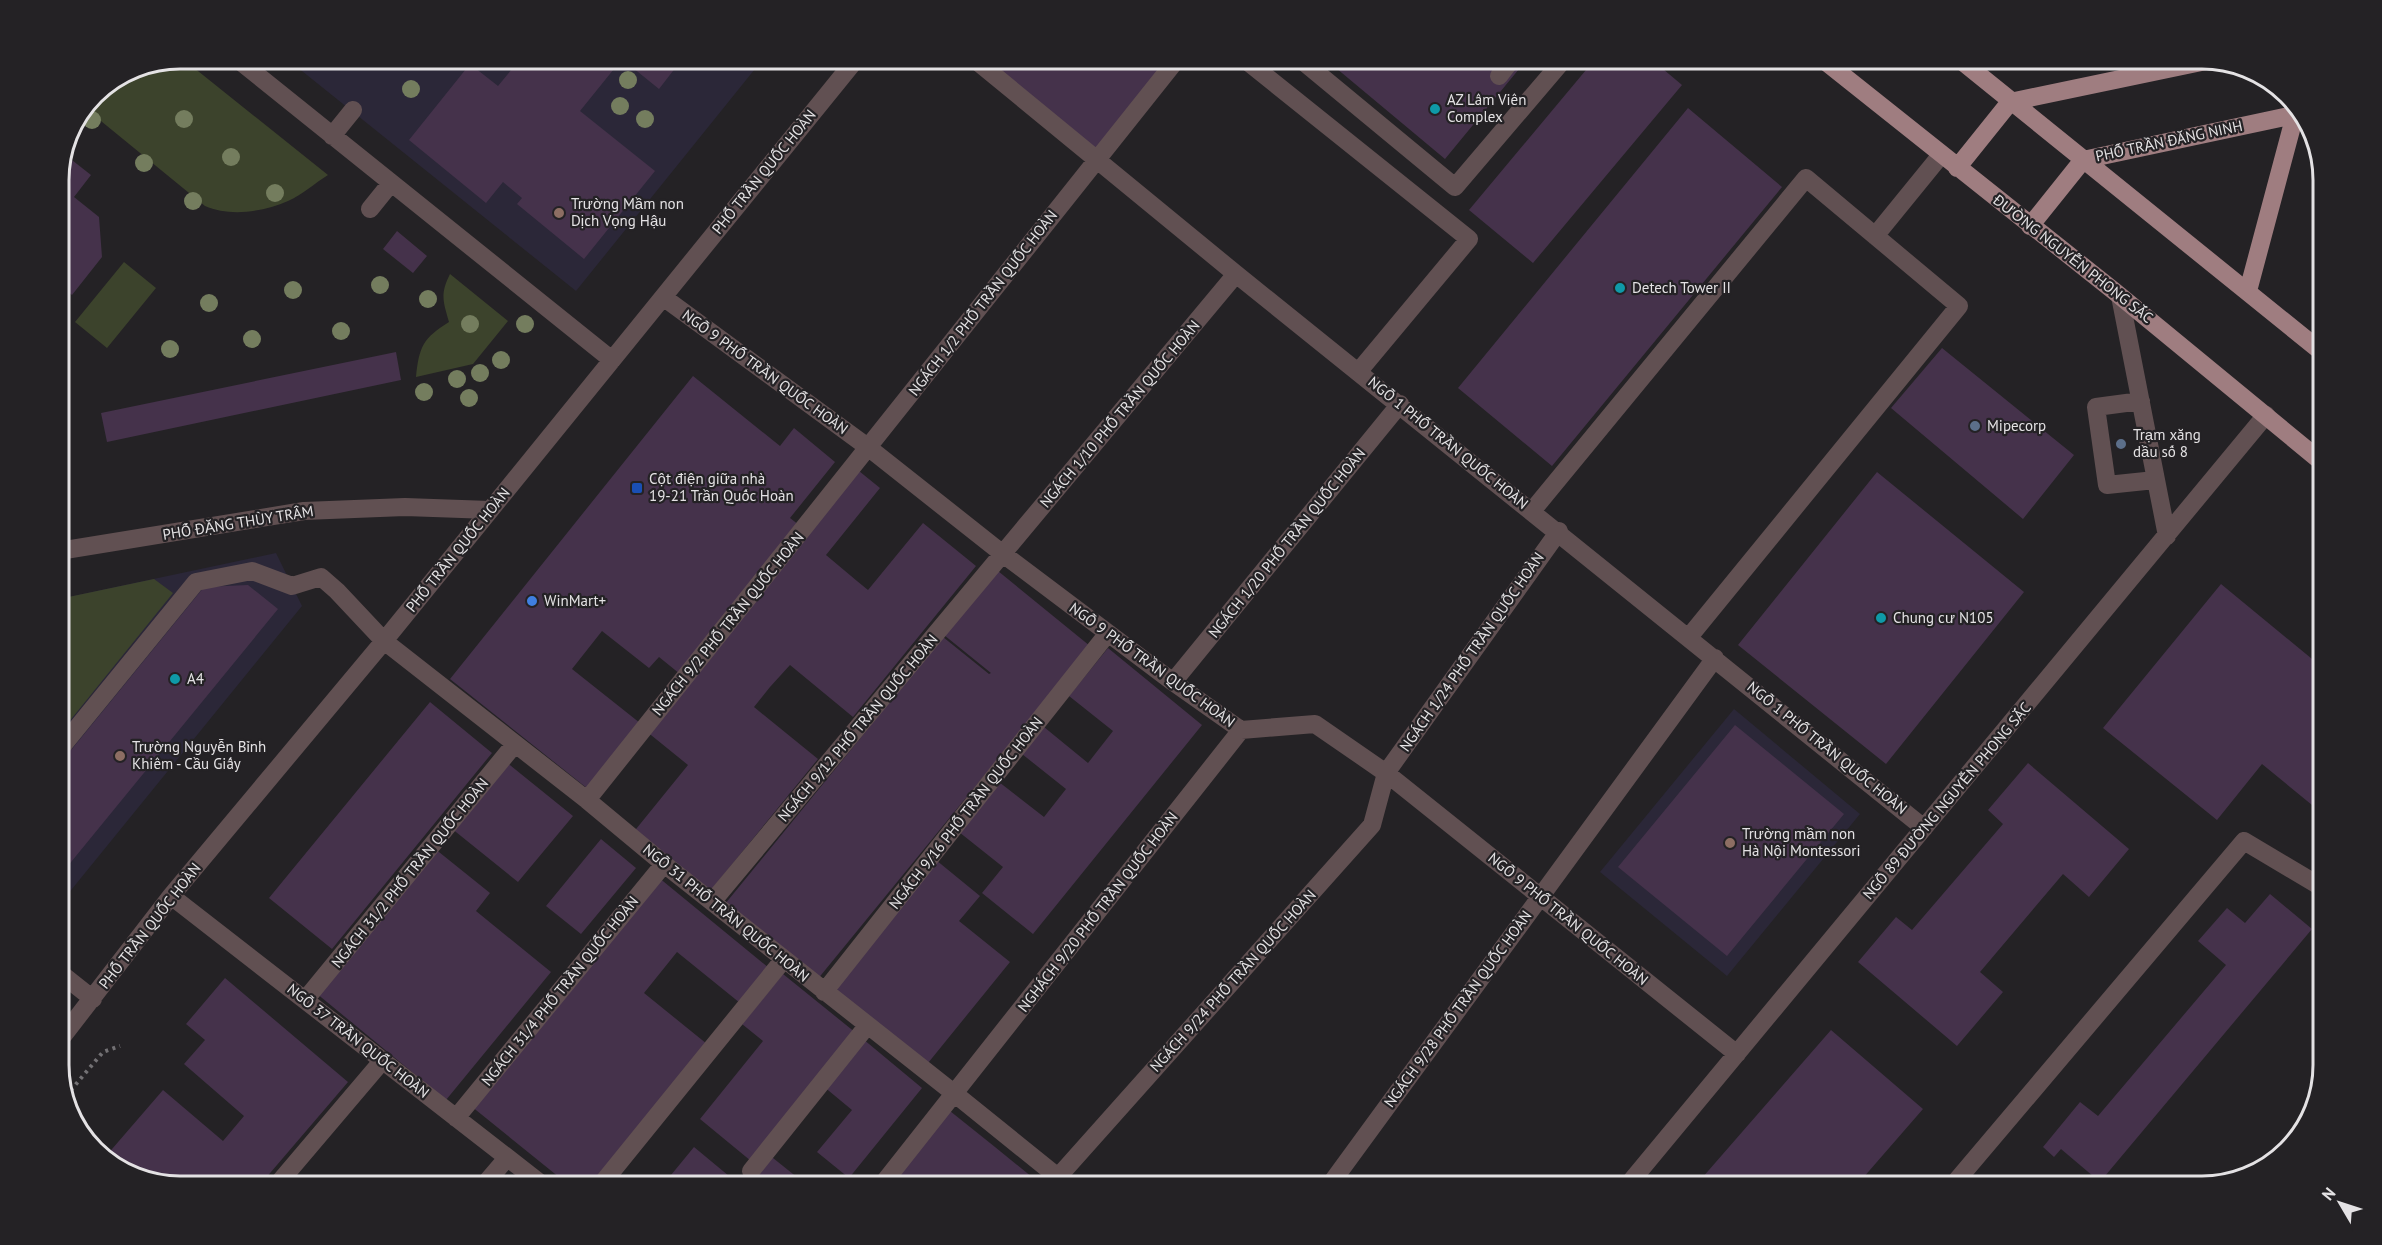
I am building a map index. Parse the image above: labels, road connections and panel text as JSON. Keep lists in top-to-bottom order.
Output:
{
  "streets": {
    "main road": ["PHỐ TRẦN ĐĂNG NINH", "ĐƯỜNG NGUYỄN PHONG SẮC"],
    "street": [
      "PHỐ TRẦN QUỐC HOÀN",
      "NGÁCH 1/2 PHỐ TRẦN QUỐC HOÀN",
      "NGÕ 9 PHỐ TRẦN QUỐC HOÀN",
      "NGÁCH 1/10 PHỐ TRẦN QUỐC HOÀN",
      "NGÕ 1 PHỐ TRẦN QUỐC HOÀN",
      "PHỐ ĐẶNG THÙY TRÂM",
      "NGÁCH 1/20 PHỐ TRẦN QUỐC HOÀN",
      "NGÁCH 9/2 PHỐ TRẦN QUỐC HOÀN",
      "NGÁCH 1/24 PHỐ TRẦN QUỐC HOÀN",
      "NGÁCH 9/12 PHỐ TRẦN QUỐC HOÀN",
      "NGÕ 89 ĐƯỜNG NGUYỄN PHONG SẮC",
      "NGÁCH 9/16 PHỐ TRẦN QUỐC HOÀN",
      "NGÁCH 31/2 PHỐ TRẦN QUỐC HOÀN",
      "NGHÁCH 9/20 PHỐ TRẦN QUỐC HOÀN",
      "NGÕ 31 PHỐ TRẦN QUỐC HOÀN",
      "NGÁCH 9/24 PHỐ TRẦN QUỐC HOÀN",
      "NGÁCH 31/4 PHỐ TRẦN QUỐC HOÀN",
      "NGÁCH 9/28 PHỐ TRẦN QUỐC HOÀN",
      "NGÕ 37 TRẦN QUỐC HOÀN"
    ]
  },
  "crossings": [
    ["PHỐ TRẦN ĐĂNG NINH", "ĐƯỜNG NGUYỄN PHONG SẮC"],
    ["PHỐ TRẦN QUỐC HOÀN", "NGÕ 9 PHỐ TRẦN QUỐC HOÀN"],
    ["PHỐ TRẦN QUỐC HOÀN", "PHỐ ĐẶNG THÙY TRÂM"],
    ["PHỐ TRẦN QUỐC HOÀN", "NGÕ 31 PHỐ TRẦN QUỐC HOÀN"],
    ["PHỐ TRẦN QUỐC HOÀN", "NGÕ 37 TRẦN QUỐC HOÀN"],
    ["ĐƯỜNG NGUYỄN PHONG SẮC", "NGÕ 89 ĐƯỜNG NGUYỄN PHONG SẮC"],
    ["NGÁCH 1/2 PHỐ TRẦN QUỐC HOÀN", "NGÕ 9 PHỐ TRẦN QUỐC HOÀN"],
    ["NGÁCH 1/2 PHỐ TRẦN QUỐC HOÀN", "NGÕ 1 PHỐ TRẦN QUỐC HOÀN"],
    ["NGÁCH 1/2 PHỐ TRẦN QUỐC HOÀN", "NGÁCH 9/2 PHỐ TRẦN QUỐC HOÀN"],
    ["NGÕ 9 PHỐ TRẦN QUỐC HOÀN", "NGÁCH 1/10 PHỐ TRẦN QUỐC HOÀN"],
    ["NGÕ 9 PHỐ TRẦN QUỐC HOÀN", "NGÁCH 1/20 PHỐ TRẦN QUỐC HOÀN"],
    ["NGÕ 9 PHỐ TRẦN QUỐC HOÀN", "NGÁCH 9/2 PHỐ TRẦN QUỐC HOÀN"],
    ["NGÕ 9 PHỐ TRẦN QUỐC HOÀN", "NGÁCH 1/24 PHỐ TRẦN QUỐC HOÀN"],
    ["NGÕ 9 PHỐ TRẦN QUỐC HOÀN", "NGÁCH 9/12 PHỐ TRẦN QUỐC HOÀN"],
    ["NGÕ 9 PHỐ TRẦN QUỐC HOÀN", "NGÕ 89 ĐƯỜNG NGUYỄN PHONG SẮC"],
    ["NGÕ 9 PHỐ TRẦN QUỐC HOÀN", "NGÁCH 9/16 PHỐ TRẦN QUỐC HOÀN"],
    ["NGÕ 9 PHỐ TRẦN QUỐC HOÀN", "NGHÁCH 9/20 PHỐ TRẦN QUỐC HOÀN"],
    ["NGÕ 9 PHỐ TRẦN QUỐC HOÀN", "NGÁCH 9/24 PHỐ TRẦN QUỐC HOÀN"],
    ["NGÕ 9 PHỐ TRẦN QUỐC HOÀN", "NGÁCH 9/28 PHỐ TRẦN QUỐC HOÀN"],
    ["NGÁCH 1/10 PHỐ TRẦN QUỐC HOÀN", "NGÕ 1 PHỐ TRẦN QUỐC HOÀN"],
    ["NGÁCH 1/10 PHỐ TRẦN QUỐC HOÀN", "NGÁCH 9/12 PHỐ TRẦN QUỐC HOÀN"],
    ["NGÕ 1 PHỐ TRẦN QUỐC HOÀN", "NGÁCH 1/20 PHỐ TRẦN QUỐC HOÀN"],
    ["NGÕ 1 PHỐ TRẦN QUỐC HOÀN", "NGÁCH 1/24 PHỐ TRẦN QUỐC HOÀN"],
    ["NGÕ 1 PHỐ TRẦN QUỐC HOÀN", "NGÕ 89 ĐƯỜNG NGUYỄN PHONG SẮC"],
    ["NGÕ 1 PHỐ TRẦN QUỐC HOÀN", "NGÁCH 9/28 PHỐ TRẦN QUỐC HOÀN"],
    ["NGÁCH 9/2 PHỐ TRẦN QUỐC HOÀN", "NGÕ 31 PHỐ TRẦN QUỐC HOÀN"],
    ["NGÁCH 1/24 PHỐ TRẦN QUỐC HOÀN", "NGÁCH 9/24 PHỐ TRẦN QUỐC HOÀN"],
    ["NGÁCH 9/12 PHỐ TRẦN QUỐC HOÀN", "NGÕ 31 PHỐ TRẦN QUỐC HOÀN"],
    ["NGÁCH 9/16 PHỐ TRẦN QUỐC HOÀN", "NGÕ 31 PHỐ TRẦN QUỐC HOÀN"],
    ["NGÁCH 31/2 PHỐ TRẦN QUỐC HOÀN", "NGÕ 31 PHỐ TRẦN QUỐC HOÀN"],
    ["NGÁCH 31/2 PHỐ TRẦN QUỐC HOÀN", "NGÕ 37 TRẦN QUỐC HOÀN"],
    ["NGHÁCH 9/20 PHỐ TRẦN QUỐC HOÀN", "NGÕ 31 PHỐ TRẦN QUỐC HOÀN"],
    ["NGÕ 31 PHỐ TRẦN QUỐC HOÀN", "NGÁCH 31/4 PHỐ TRẦN QUỐC HOÀN"],
    ["NGÁCH 31/4 PHỐ TRẦN QUỐC HOÀN", "NGÕ 37 TRẦN QUỐC HOÀN"]
  ],
  "places": {
    "other": [
      "AZ Lâm Viên Complex",
      "Trường Mầm non Dịch Vọng Hậu",
      "Detech Tower II",
      "Mipecorp",
      "Trạm xăng dầu số 8",
      "WinMart+",
      "Chung cư N105",
      "A4",
      "Trường Nguyễn Bỉnh Khiêm - Cầu Giấy",
      "Trường mầm non Hà Nội Montessori"
    ],
    "transit": ["Cột điện giữa nhà 19-21 Trần Quốc Hoàn"]
  },
  "north": "top left"
}
